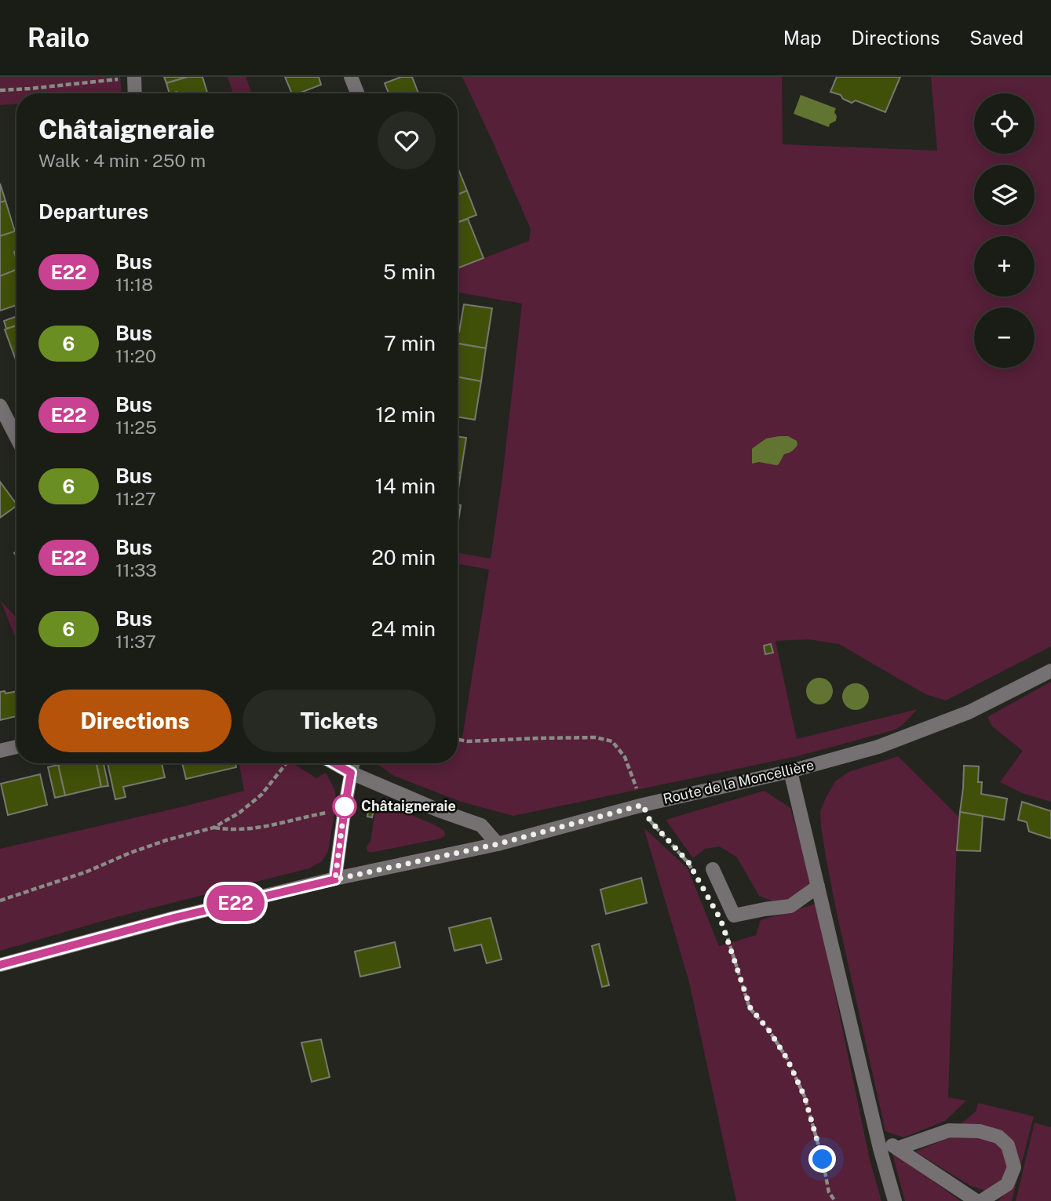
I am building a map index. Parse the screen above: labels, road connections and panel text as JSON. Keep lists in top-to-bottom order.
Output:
{
  "streets": {
    "street": ["Route de la Moncellière"]
  },
  "places": ["Châtaigneraie"],
  "lines": ["bus line E22"],
  "page": {
    "header": "Railo",
    "nav": ["Map", "Directions", "Saved"],
    "on_map": "E22",
    "map_buttons": ["+", "−"],
    "heading": [
      ["Châtaigneraie", "Walk · 4 min · 250 m"],
      "Departures"
    ],
    "list": [
      {
        "mark": "E22",
        "name": "Bus",
        "note": "11:18",
        "value": "5 min"
      },
      {
        "mark": "6",
        "name": "Bus",
        "note": "11:20",
        "value": "7 min"
      },
      {
        "mark": "E22",
        "name": "Bus",
        "note": "11:25",
        "value": "12 min"
      },
      {
        "mark": "6",
        "name": "Bus",
        "note": "11:27",
        "value": "14 min"
      },
      {
        "mark": "E22",
        "name": "Bus",
        "note": "11:33",
        "value": "20 min"
      },
      {
        "mark": "6",
        "name": "Bus",
        "note": "11:37",
        "value": "24 min"
      }
    ],
    "buttons": ["Directions", "Tickets"]
  }
}
